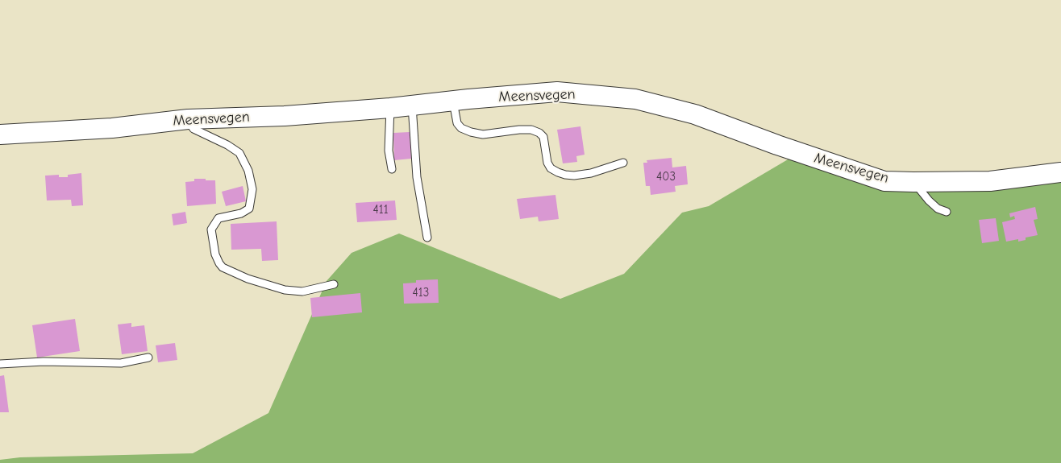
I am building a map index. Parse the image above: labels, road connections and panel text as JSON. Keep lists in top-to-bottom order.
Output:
{
  "streets": {
    "street": ["Meensvegen"]
  },
  "house_numbers": ["403", "411", "413"]
}
